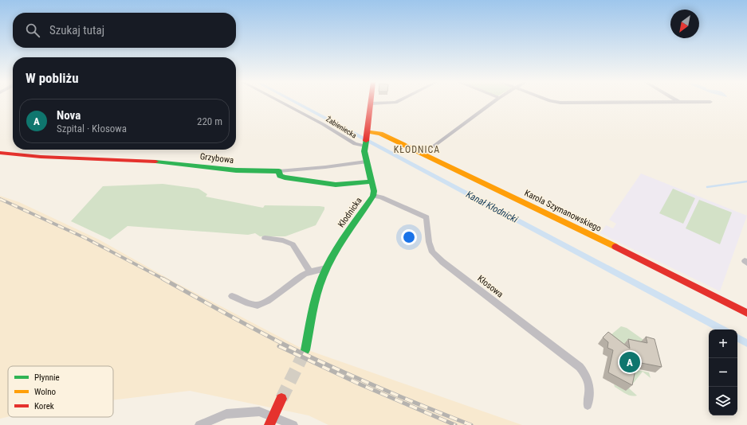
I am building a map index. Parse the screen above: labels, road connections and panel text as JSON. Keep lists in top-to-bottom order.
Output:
{
  "streets": {
    "street": [
      "Żabieniecka",
      "Grzybowa",
      "Karola Szymanowskiego",
      "Kłodnicka",
      "Kłosowa"
    ]
  },
  "crossings": [
    ["Żabieniecka", "Karola Szymanowskiego"],
    ["Żabieniecka", "Kłodnicka"],
    ["Grzybowa", "Kłodnicka"],
    ["Karola Szymanowskiego", "Kłodnicka"],
    ["Kłodnicka", "Kłosowa"]
  ],
  "districts": ["KŁODNICA"],
  "water": ["Kanał Kłodnicki"],
  "legend": ["Płynnie", "Wolno", "Korek"],
  "north": "bottom left",
  "page": {
    "search": "Szukaj tutaj",
    "heading": "W pobliżu",
    "list": [
      {
        "mark": "A",
        "name": "Nova",
        "note": "Szpital · Kłosowa",
        "value": "220 m"
      }
    ],
    "map_buttons": ["+", "−"],
    "pins": "A"
  }
}
